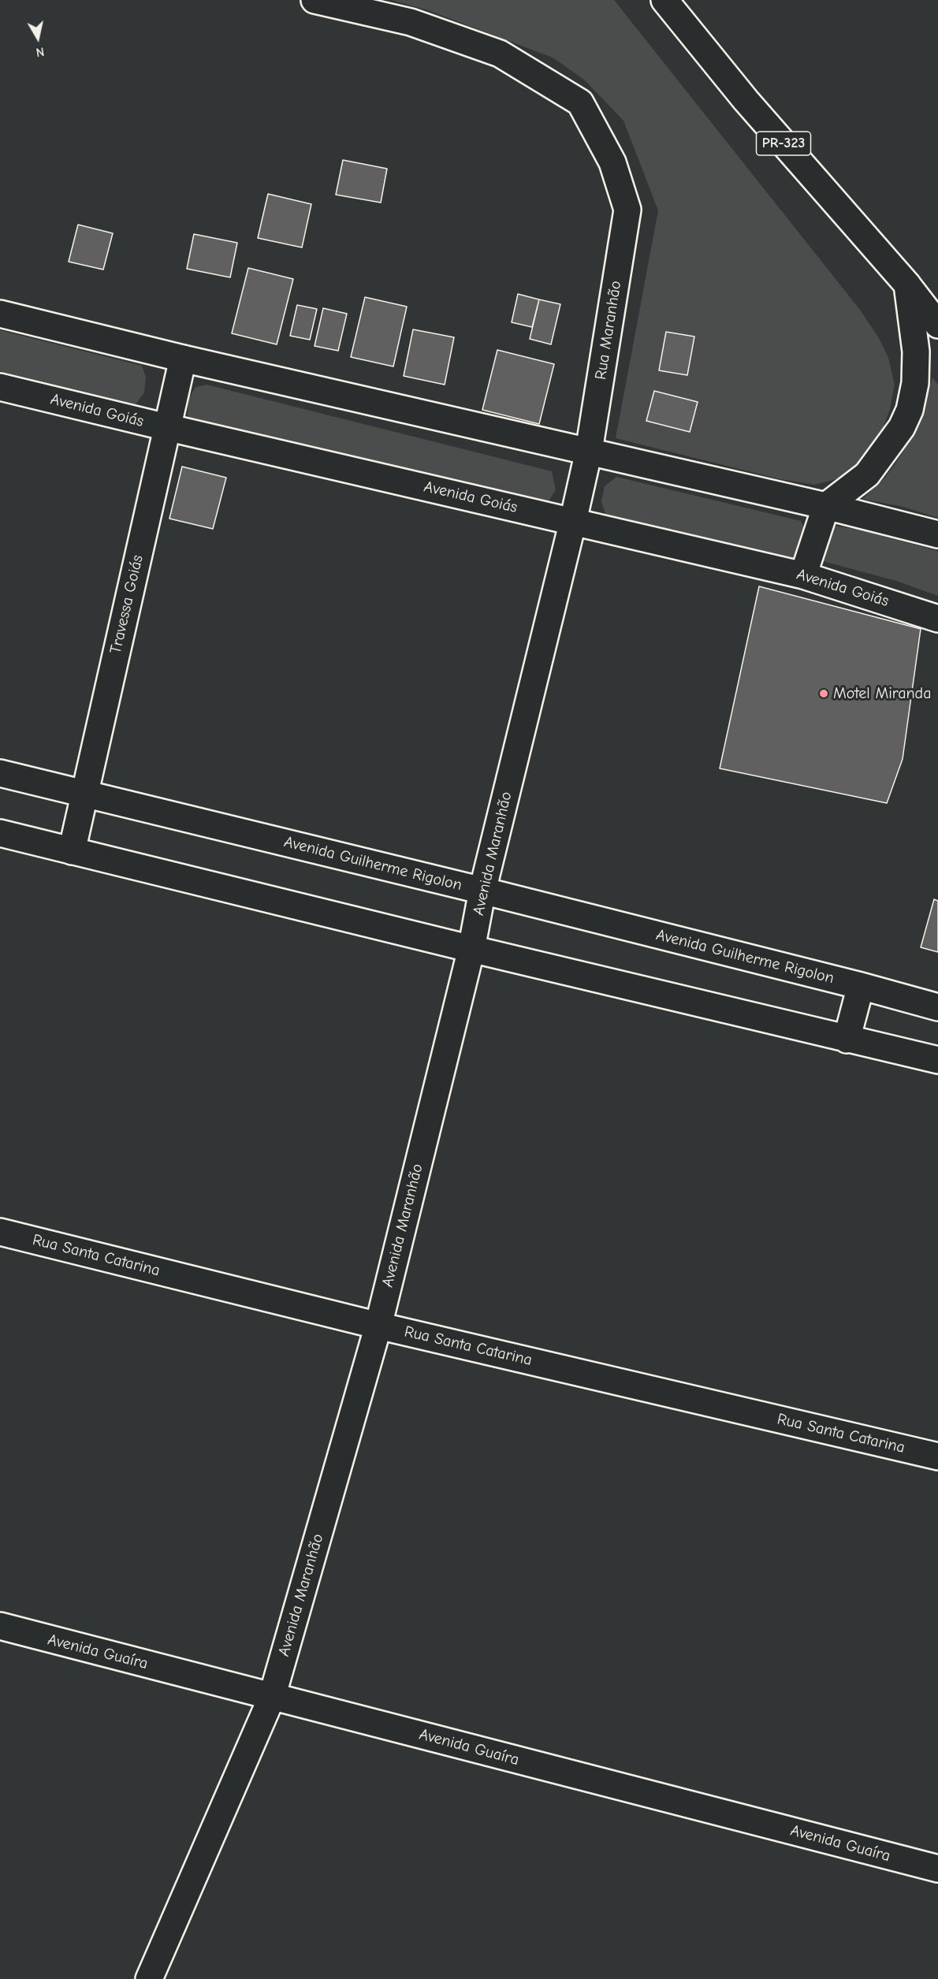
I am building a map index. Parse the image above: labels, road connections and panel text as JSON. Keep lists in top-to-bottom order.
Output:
{
  "streets": {
    "main road": [
      "PR-323",
      "Rua Maranhão",
      "Avenida Goiás",
      "Travessa Goiás",
      "Avenida Maranhão",
      "Avenida Guilherme Rigolon",
      "Rua Santa Catarina",
      "Avenida Guaíra"
    ]
  },
  "crossings": [
    ["Rua Maranhão", "Avenida Maranhão"],
    ["Avenida Goiás", "Travessa Goiás"],
    ["Avenida Goiás", "Avenida Maranhão"],
    ["Travessa Goiás", "Avenida Guilherme Rigolon"],
    ["Avenida Maranhão", "Avenida Guilherme Rigolon"],
    ["Avenida Maranhão", "Rua Santa Catarina"],
    ["Avenida Maranhão", "Avenida Guaíra"]
  ],
  "places": ["Motel Miranda"],
  "north": "bottom"
}
